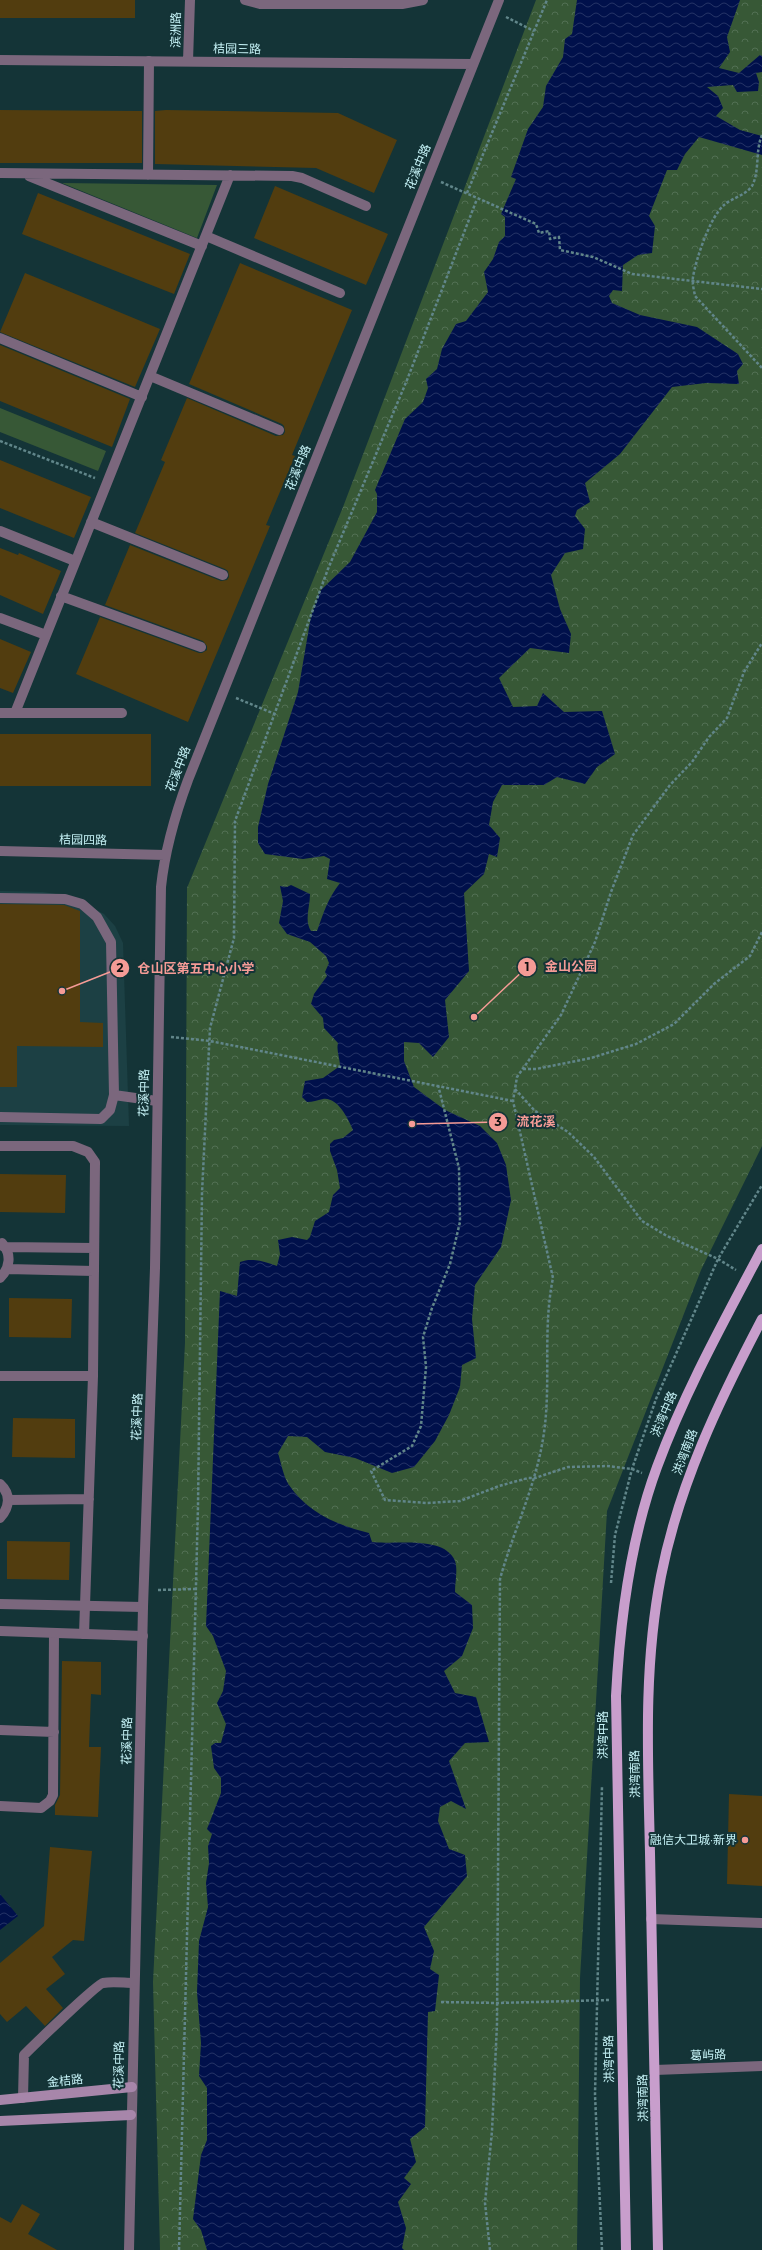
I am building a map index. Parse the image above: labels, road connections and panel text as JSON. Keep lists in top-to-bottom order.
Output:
{
  "streets": {
    "main road": ["洪湾中路", "洪湾南路", "金桔路"],
    "street": [
      "滨洲路",
      "桔园三路",
      "花溪中路",
      "桔园四路",
      "葛屿路"
    ]
  },
  "crossings": [
    ["滨洲路", "桔园三路"],
    ["桔园三路", "花溪中路"],
    ["花溪中路", "桔园四路"],
    ["花溪中路", "金桔路"],
    ["洪湾南路", "葛屿路"]
  ],
  "places": [
    "仓山区第五中心小学",
    "金山公园",
    "流花溪",
    "融信大卫城·新界"
  ]
}
